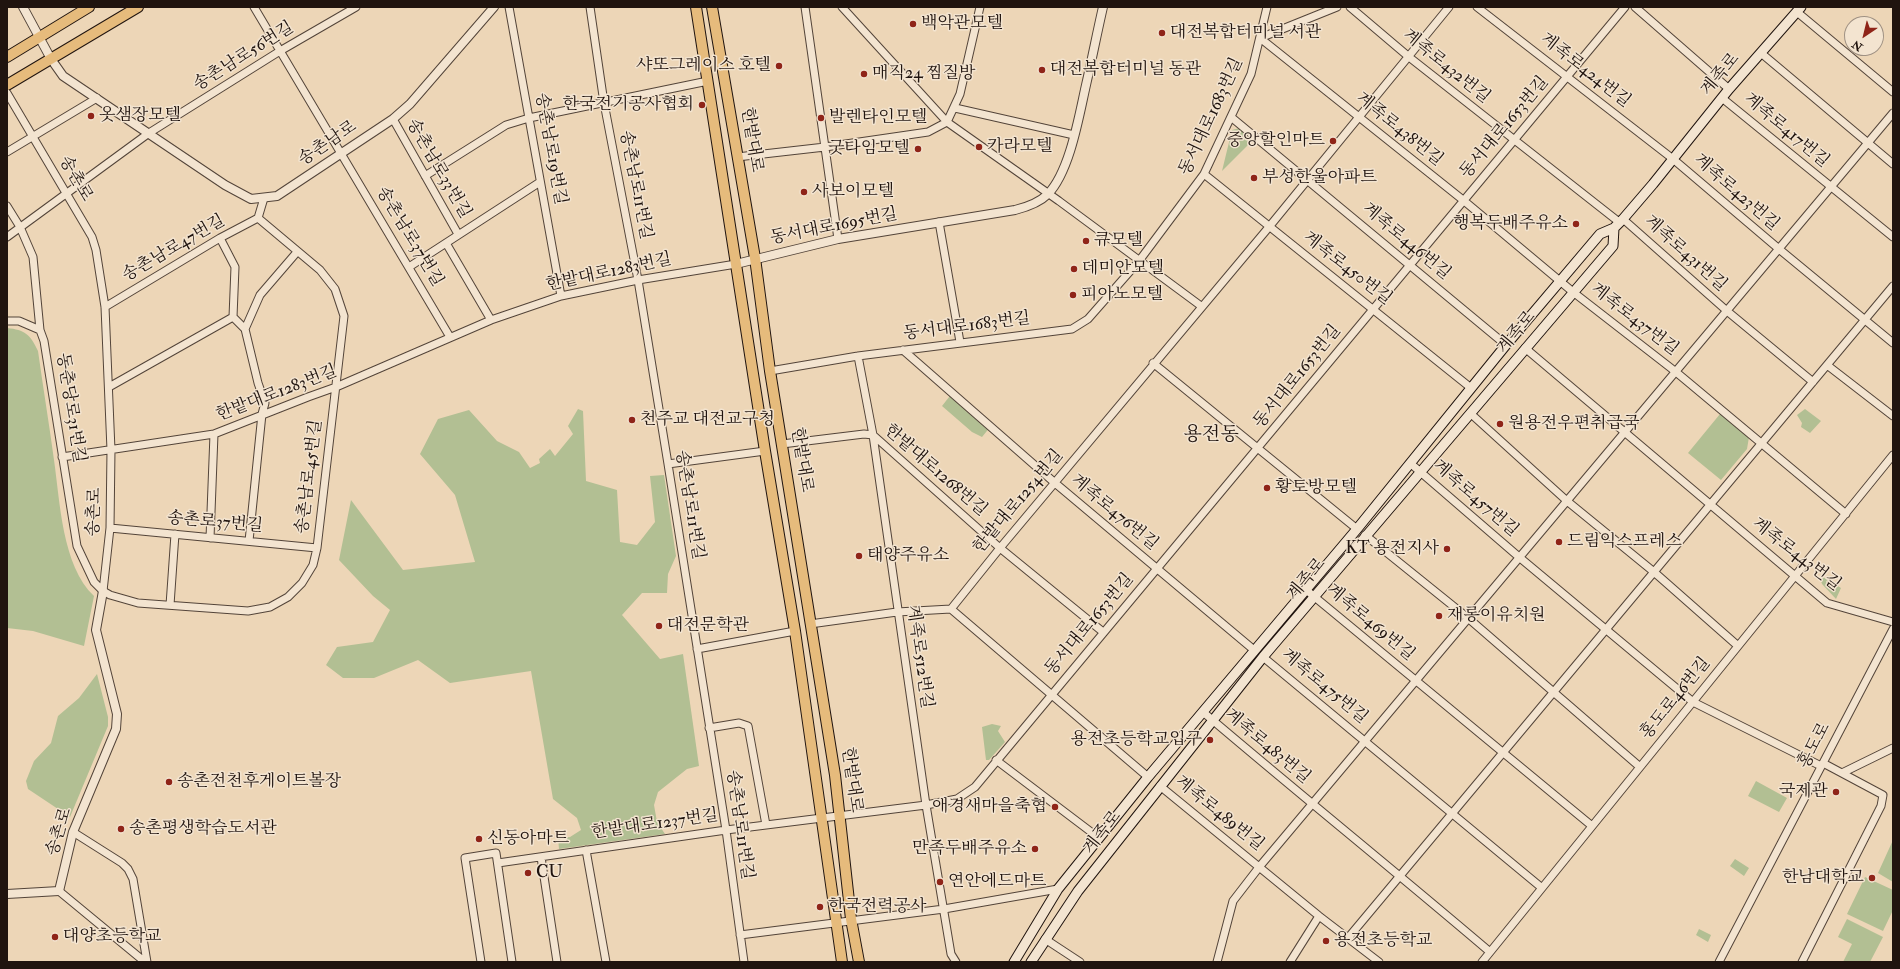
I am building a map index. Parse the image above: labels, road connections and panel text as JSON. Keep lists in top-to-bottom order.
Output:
{
  "streets": {
    "main road": ["계족로", "한밭대로"],
    "street": [
      "송촌남로56번길",
      "계족로432번길",
      "계족로424번길",
      "동서대로1683번길",
      "동서대로1653번길",
      "계족로438번길",
      "계족로417번길",
      "송촌남로",
      "송촌남로19번길",
      "송촌남로33번길",
      "송촌로",
      "송촌남로11번길",
      "계족로423번길",
      "동서대로1695번길",
      "송촌남로37번길",
      "계족로446번길",
      "송촌남로47번길",
      "계족로431번길",
      "계족로450번길",
      "한밭대로1283번길",
      "계족로437번길",
      "동춘당로31번길",
      "한밭대로1268번길",
      "송촌남로45번길",
      "계족로457번길",
      "한밭대로1254번길",
      "계족로476번길",
      "송촌로37번길",
      "계족로443번길",
      "계족로469번길",
      "계족로512번길",
      "계족로475번길",
      "홍도로46번길",
      "홍도로",
      "계족로483번길",
      "계족로489번길",
      "한밭대로1237번길"
    ]
  },
  "crossings": [
    ["송촌남로56번길", "송촌남로"],
    ["송촌남로56번길", "송촌남로37번길"],
    ["계족로432번길", "계족로"],
    ["계족로432번길", "동서대로1653번길"],
    ["계족로432번길", "계족로431번길"],
    ["계족로432번길", "한밭대로1254번길"],
    ["계족로424번길", "계족로"],
    ["계족로424번길", "동서대로1653번길"],
    ["계족로424번길", "계족로423번길"],
    ["계족로", "동서대로1653번길"],
    ["계족로", "계족로438번길"],
    ["계족로", "계족로417번길"],
    ["계족로", "계족로423번길"],
    ["계족로", "계족로446번길"],
    ["계족로", "계족로431번길"],
    ["계족로", "계족로450번길"],
    ["계족로", "계족로437번길"],
    ["계족로", "계족로457번길"],
    ["계족로", "계족로476번길"],
    ["계족로", "계족로443번길"],
    ["계족로", "계족로469번길"],
    ["계족로", "계족로475번길"],
    ["계족로", "계족로483번길"],
    ["계족로", "계족로489번길"],
    ["동서대로1683번길", "계족로438번길"],
    ["동서대로1683번길", "한밭대로"],
    ["동서대로1683번길", "계족로446번길"],
    ["동서대로1683번길", "계족로450번길"],
    ["동서대로1683번길", "계족로476번길"],
    ["동서대로1683번길", "계족로512번길"],
    ["동서대로1653번길", "계족로438번길"],
    ["동서대로1653번길", "한밭대로"],
    ["동서대로1653번길", "계족로446번길"],
    ["동서대로1653번길", "계족로450번길"],
    ["동서대로1653번길", "한밭대로1268번길"],
    ["동서대로1653번길", "계족로476번길"],
    ["동서대로1653번길", "계족로512번길"],
    ["동서대로1653번길", "계족로489번길"],
    ["동서대로1653번길", "한밭대로1237번길"],
    ["계족로438번길", "계족로437번길"],
    ["계족로438번길", "한밭대로1254번길"],
    ["계족로417번길", "계족로423번길"],
    ["한밭대로", "동서대로1695번길"],
    ["한밭대로", "한밭대로1283번길"],
    ["한밭대로", "한밭대로1268번길"],
    ["한밭대로", "한밭대로1237번길"],
    ["송촌남로", "송촌남로33번길"],
    ["송촌남로", "송촌남로37번길"],
    ["송촌남로19번길", "송촌남로33번길"],
    ["송촌남로19번길", "한밭대로1283번길"],
    ["송촌남로33번길", "송촌남로37번길"],
    ["송촌로", "송촌남로47번길"],
    ["송촌로", "한밭대로1283번길"],
    ["송촌로", "동춘당로31번길"],
    ["송촌로", "송촌남로45번길"],
    ["송촌로", "송촌로37번길"],
    ["송촌남로11번길", "한밭대로1283번길"],
    ["송촌남로11번길", "한밭대로1237번길"],
    ["계족로423번길", "계족로431번길"],
    ["동서대로1695번길", "한밭대로1283번길"],
    ["송촌남로37번길", "한밭대로1283번길"],
    ["계족로446번길", "한밭대로1254번길"],
    ["송촌남로47번길", "송촌남로45번길"],
    ["계족로431번길", "계족로437번길"],
    ["계족로450번길", "한밭대로1254번길"],
    ["한밭대로1283번길", "동춘당로31번길"],
    ["한밭대로1283번길", "송촌남로45번길"],
    ["계족로437번길", "계족로443번길"],
    ["계족로437번길", "홍도로46번길"],
    ["동춘당로31번길", "송촌남로45번길"],
    ["한밭대로1268번길", "한밭대로1254번길"],
    ["한밭대로1268번길", "계족로512번길"],
    ["송촌남로45번길", "송촌로37번길"],
    ["계족로457번길", "계족로469번길"],
    ["계족로457번길", "홍도로46번길"],
    ["계족로457번길", "홍도로"],
    ["한밭대로1254번길", "계족로476번길"],
    ["한밭대로1254번길", "계족로489번길"],
    ["계족로443번길", "홍도로46번길"],
    ["계족로469번길", "계족로475번길"],
    ["계족로469번길", "홍도로46번길"],
    ["계족로475번길", "홍도로46번길"],
    ["계족로475번길", "계족로483번길"],
    ["홍도로46번길", "계족로483번길"],
    ["계족로483번길", "계족로489번길"]
  ],
  "districts": ["용전동"],
  "places": [
    "백악관모텔",
    "대전복합터미널 서관",
    "샤또그레이스 호텔",
    "대전복합터미널 동관",
    "매직24 찜질방",
    "한국전기공사협회",
    "옷샘장모텔",
    "발렌타인모텔",
    "중앙할인마트",
    "카라모텔",
    "굿타임모텔",
    "부성한울아파트",
    "사보이모텔",
    "행복두배주유소",
    "큐모텔",
    "데미안모텔",
    "피아노모텔",
    "천주교 대전교구청",
    "원용전우편취급국",
    "황토방모텔",
    "드림익스프레스",
    "KT 용전지사",
    "태양주유소",
    "재롱이유치원",
    "대전문학관",
    "용전초등학교입구",
    "송촌전천후게이트볼장",
    "국제관",
    "애경새마을축협",
    "송촌평생학습도서관",
    "신동아마트",
    "만족두배주유소",
    "CU",
    "한남대학교",
    "연안에드마트",
    "한국전력공사",
    "대양초등학교",
    "용전초등학교"
  ],
  "north": "bottom left"
}
